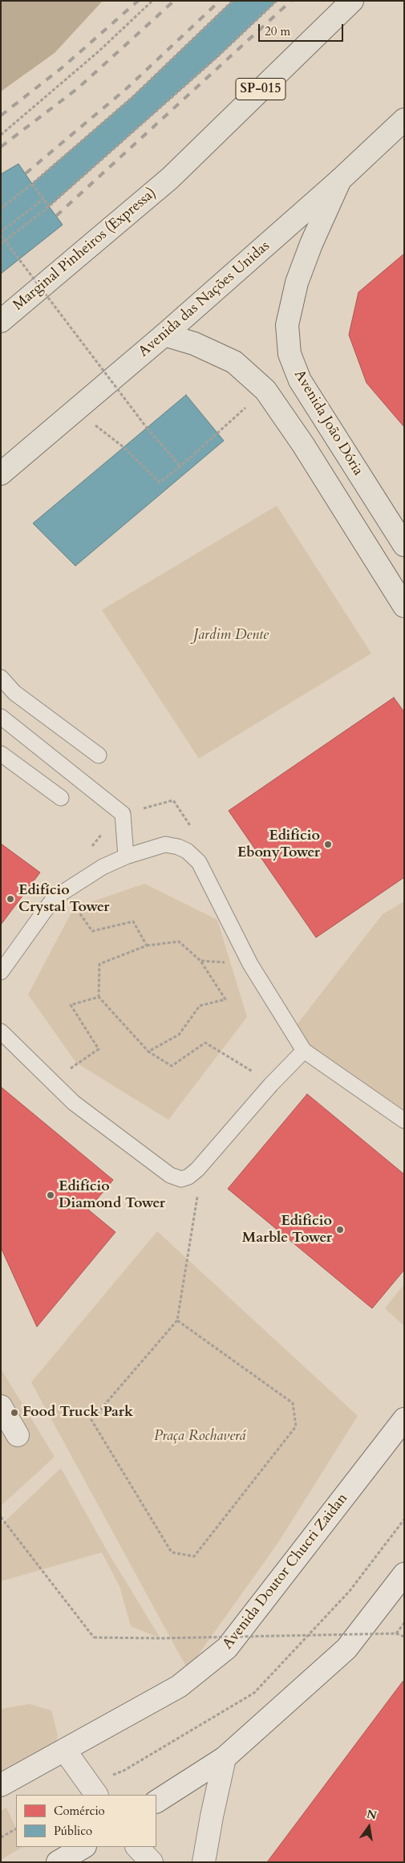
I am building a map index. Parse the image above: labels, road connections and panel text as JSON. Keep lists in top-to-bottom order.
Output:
{
  "streets": {
    "main road": [
      "SP-015",
      "Marginal Pinheiros (Expressa)",
      "Avenida das Nações Unidas",
      "Avenida João Dória",
      "Avenida Doutor Chucri Zaidan"
    ]
  },
  "crossings": [
    ["Avenida das Nações Unidas", "Avenida João Dória"]
  ],
  "parks": ["Jardim Dente", "Praça Rochaverá"],
  "places": [
    "Edifício EbonyTower",
    "Edifício Crystal Tower",
    "Edifício Diamond Tower",
    "Edifício Marble Tower",
    "Food Truck Park"
  ],
  "legend": ["Comércio", "Público"],
  "scale_bar": "20 m",
  "north": "top"
}
